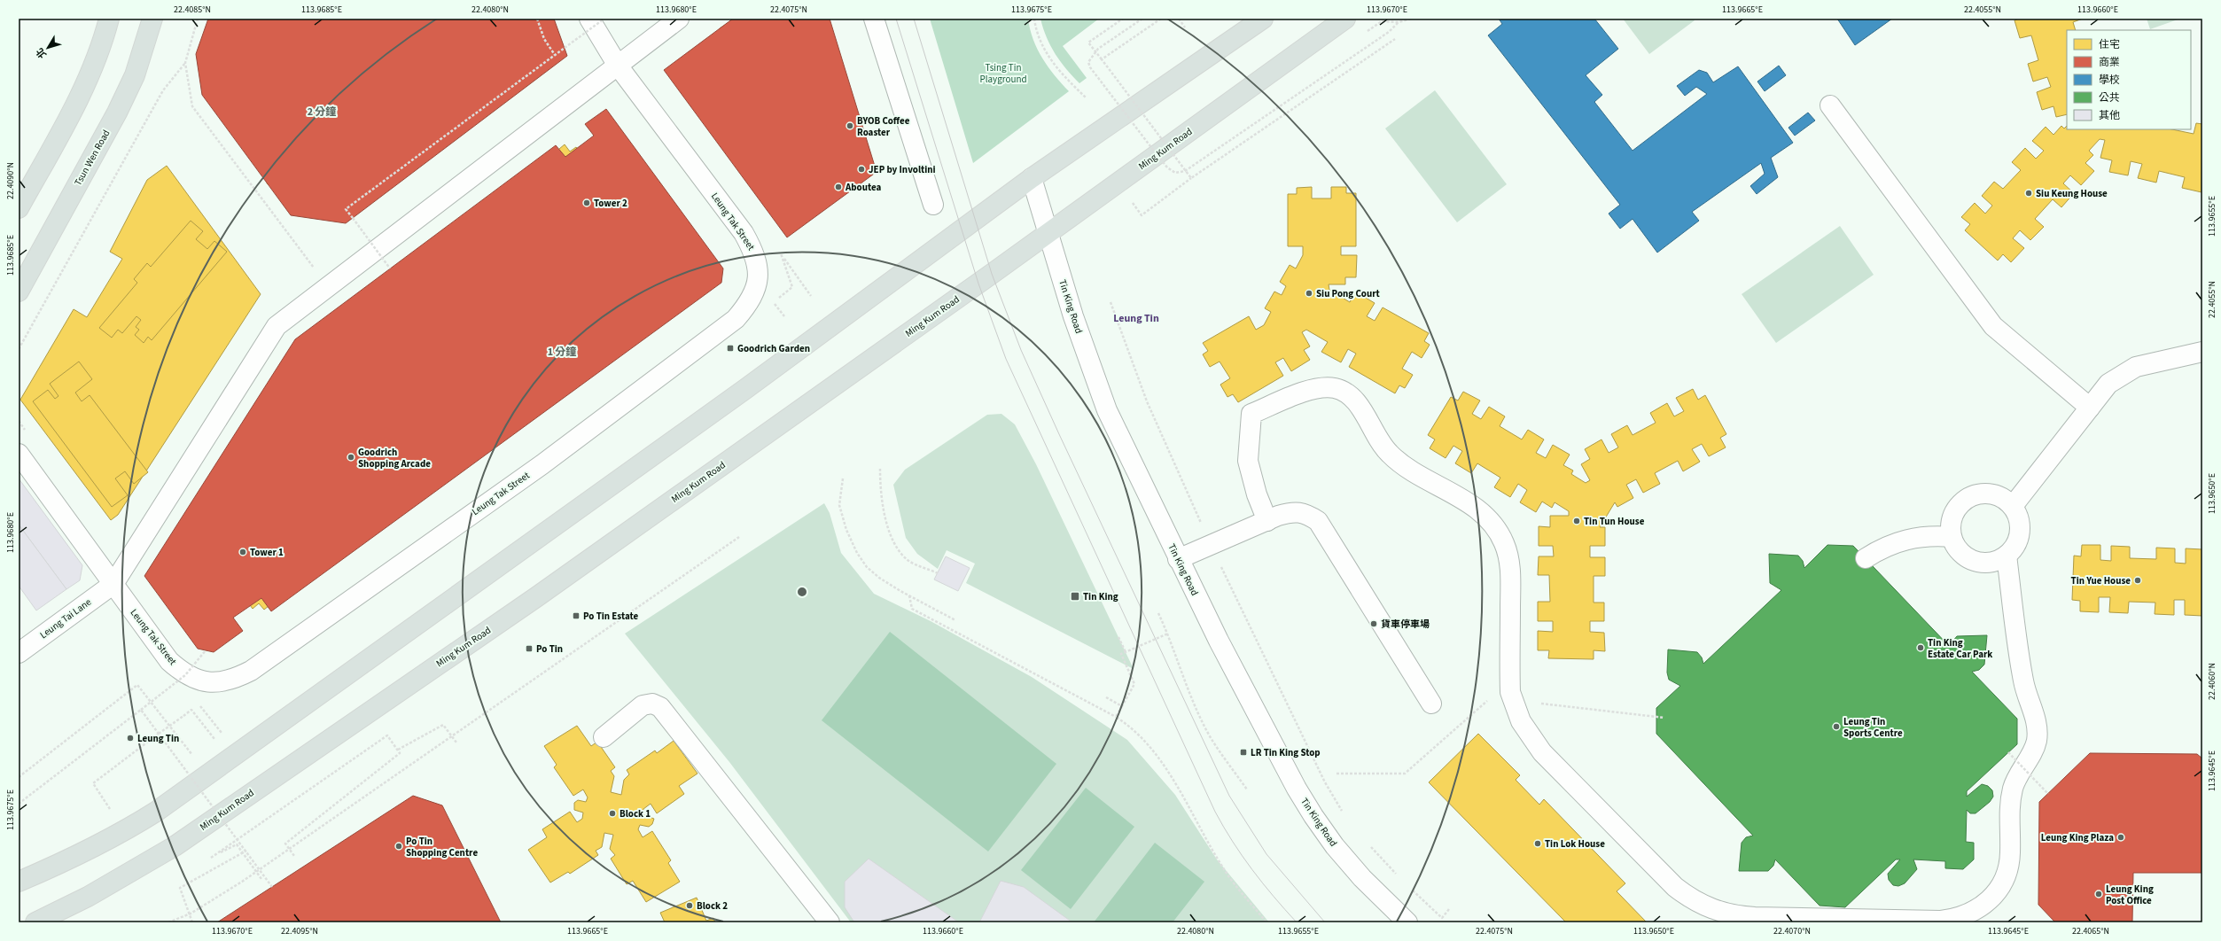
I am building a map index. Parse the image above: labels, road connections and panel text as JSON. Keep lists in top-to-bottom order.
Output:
{
  "streets": {
    "main road": ["Ming Kum Road", "Tsun Wen Road"],
    "street": ["Leung Tak Street", "Tin King Road", "Leung Tai Lane"]
  },
  "crossings": [
    ["Ming Kum Road", "Tin King Road"],
    ["Leung Tak Street", "Leung Tai Lane"]
  ],
  "districts": ["Leung Tin"],
  "parks": ["Tsing Tin Playground"],
  "places": {
    "other": [
      "BYOB Coffee Roaster",
      "JEP by Involtini",
      "Aboutea",
      "Siu Keung House",
      "Tower 2",
      "Siu Pong Court",
      "Goodrich Shopping Arcade",
      "Tin Tun House",
      "Tower 1",
      "Tin Yue House",
      "貨車停車場",
      "Tin King Estate Car Park",
      "Leung Tin Sports Centre",
      "Leung Tin",
      "Block 1",
      "Leung King Plaza",
      "Tin Lok House",
      "Po Tin Shopping Centre",
      "Leung King Post Office",
      "Block 2"
    ],
    "transit": [
      "Goodrich Garden",
      "Tin King",
      "Po Tin Estate",
      "Po Tin",
      "LR Tin King Stop"
    ]
  },
  "legend": [
    "住宅",
    "商業",
    "學校",
    "公共",
    "其他"
  ],
  "north": "bottom left",
  "coordinates": [
    "22.4085°N",
    "113.9685°E",
    "22.4080°N",
    "113.9680°E",
    "22.4075°N",
    "113.9675°E",
    "113.9670°E",
    "113.9665°E",
    "22.4055°N",
    "113.9660°E",
    "22.4090°N",
    "113.9655°E",
    "113.9650°E",
    "22.4060°N",
    "113.9645°E",
    "22.4095°N",
    "22.4070°N",
    "22.4065°N"
  ],
  "rings": ["2 分鐘", "1 分鐘"]
}
